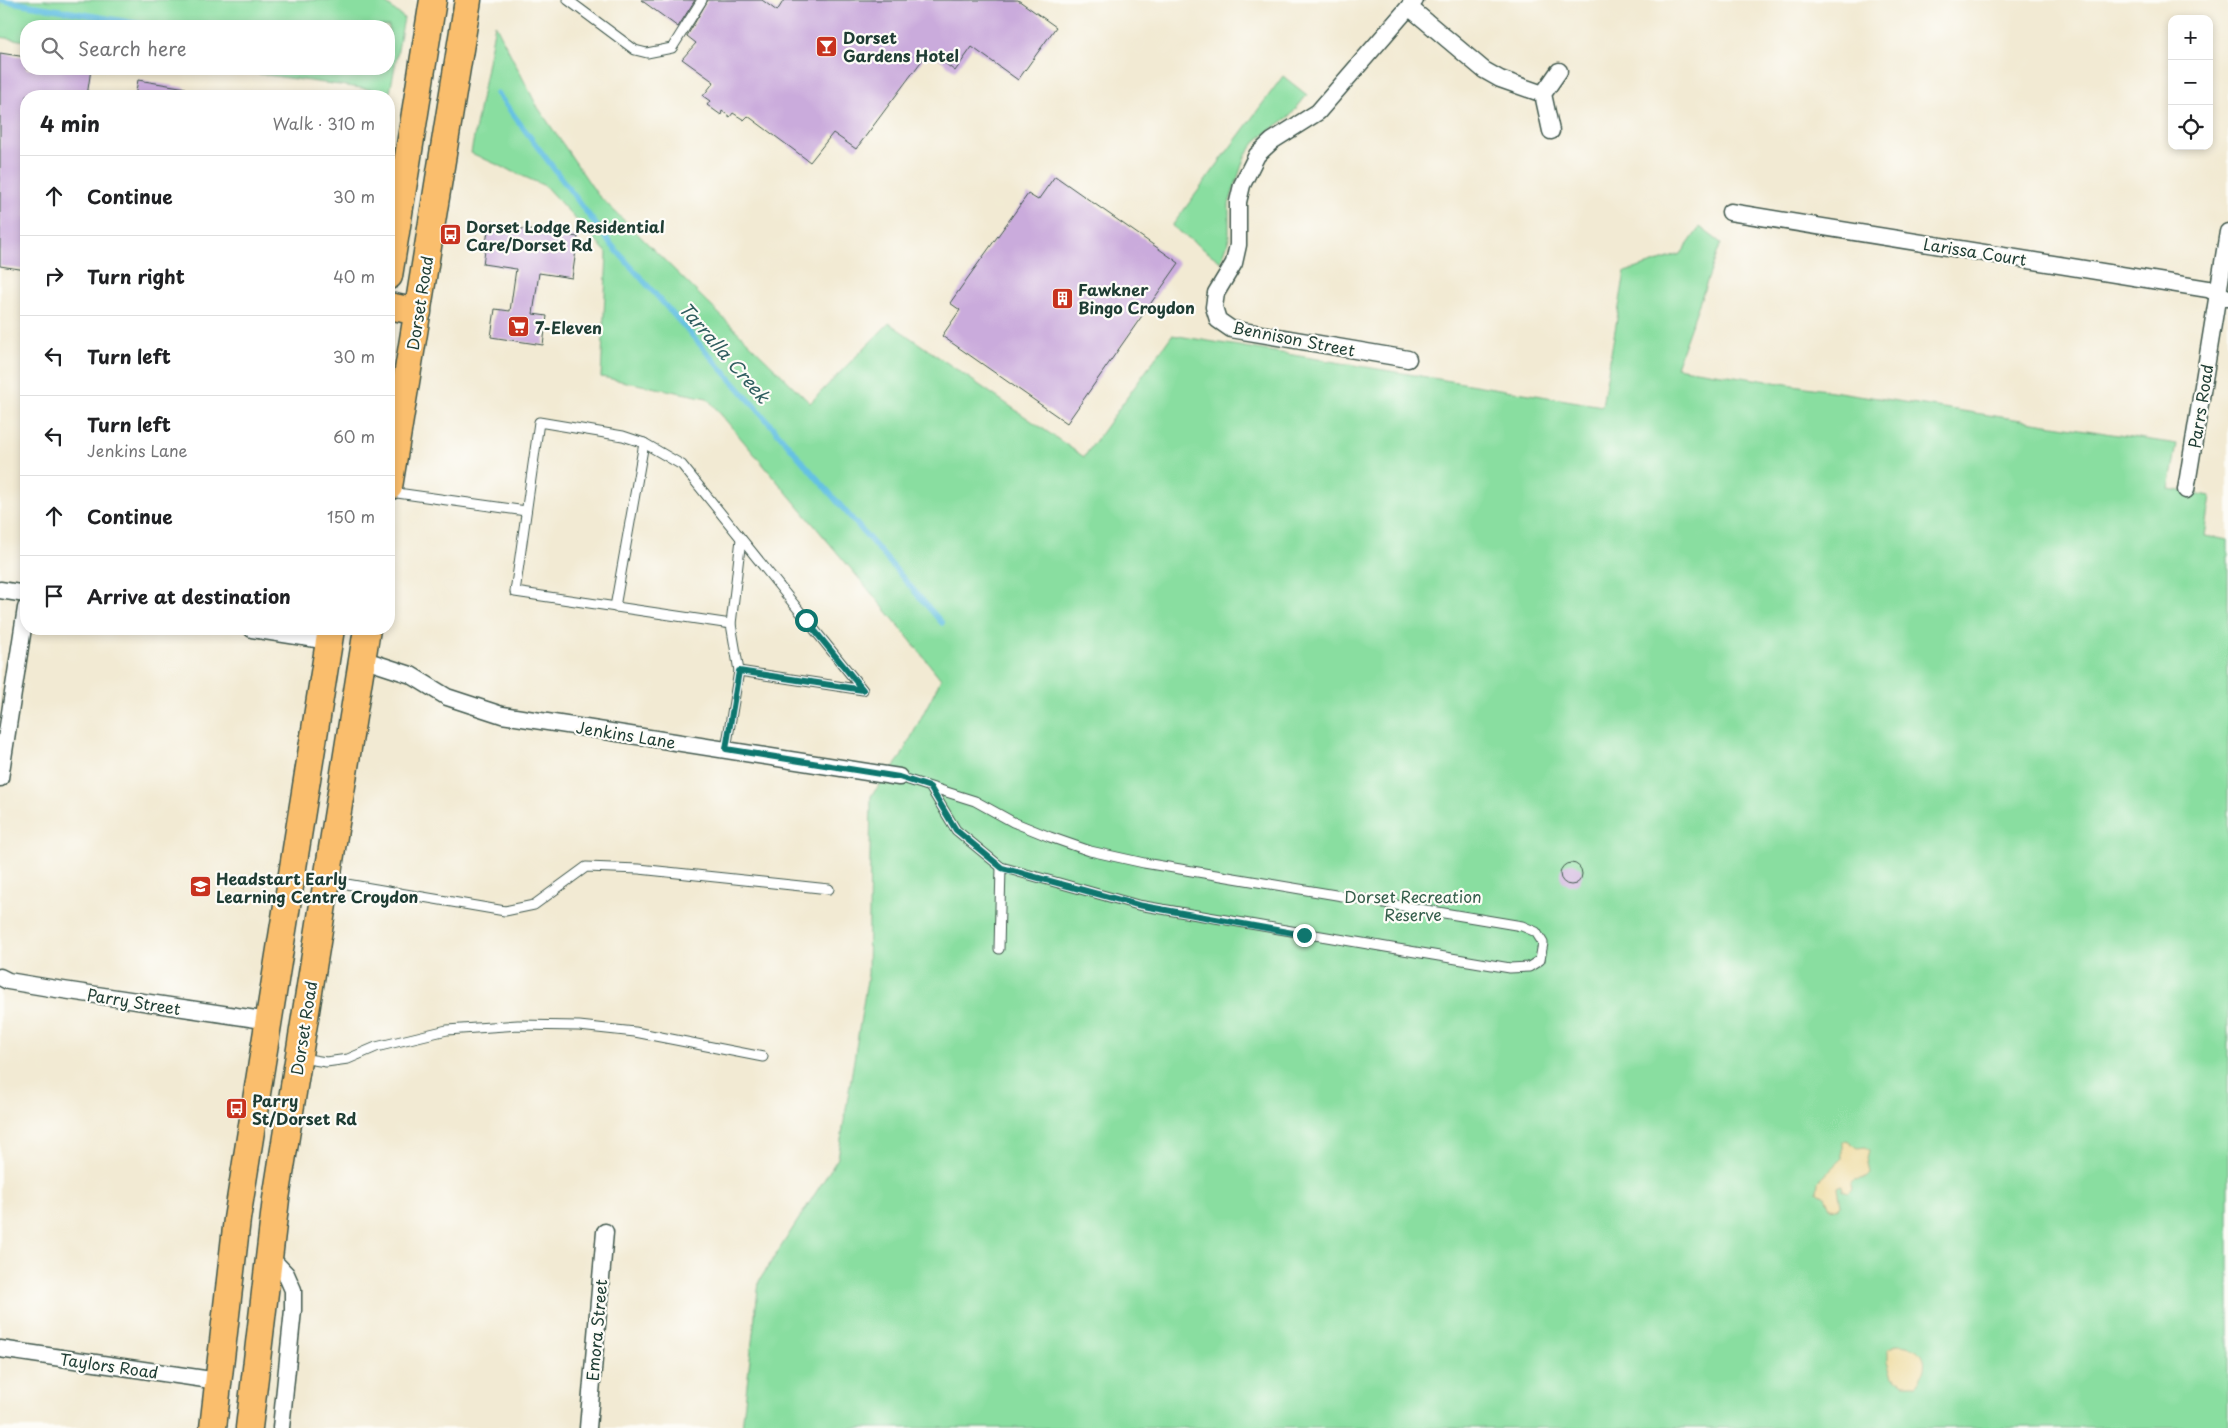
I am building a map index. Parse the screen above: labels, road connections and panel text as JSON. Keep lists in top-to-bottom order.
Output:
{
  "streets": {
    "main road": ["Dorset Road"],
    "street": [
      "Larissa Court",
      "Bennison Street",
      "Parrs Road",
      "Jenkins Lane",
      "Parry Street",
      "Emora Street",
      "Taylors Road"
    ]
  },
  "crossings": [
    ["Larissa Court", "Parrs Road"],
    ["Dorset Road", "Jenkins Lane"]
  ],
  "water": ["Tarralla Creek"],
  "parks": ["Dorset Recreation Reserve"],
  "places": {
    "bar": ["Dorset Gardens Hotel"],
    "bus stop": ["Dorset Lodge Residential Care/Dorset Rd", "Parry St/Dorset Rd"],
    "building": ["Fawkner Bingo Croydon"],
    "supermarket": ["7-Eleven"],
    "school or university": ["Headstart Early Learning Centre Croydon"]
  },
  "page": {
    "map_buttons": ["+", "−"],
    "search": "Search here",
    "heading": ["4 min", "Walk · 310 m"],
    "list": [
      ["Continue", "30 m"],
      ["Turn right", "40 m"],
      ["Turn left", "30 m"],
      ["Turn left", "Jenkins Lane", "60 m"],
      ["Continue", "150 m"],
      "Arrive at destination"
    ]
  }
}
